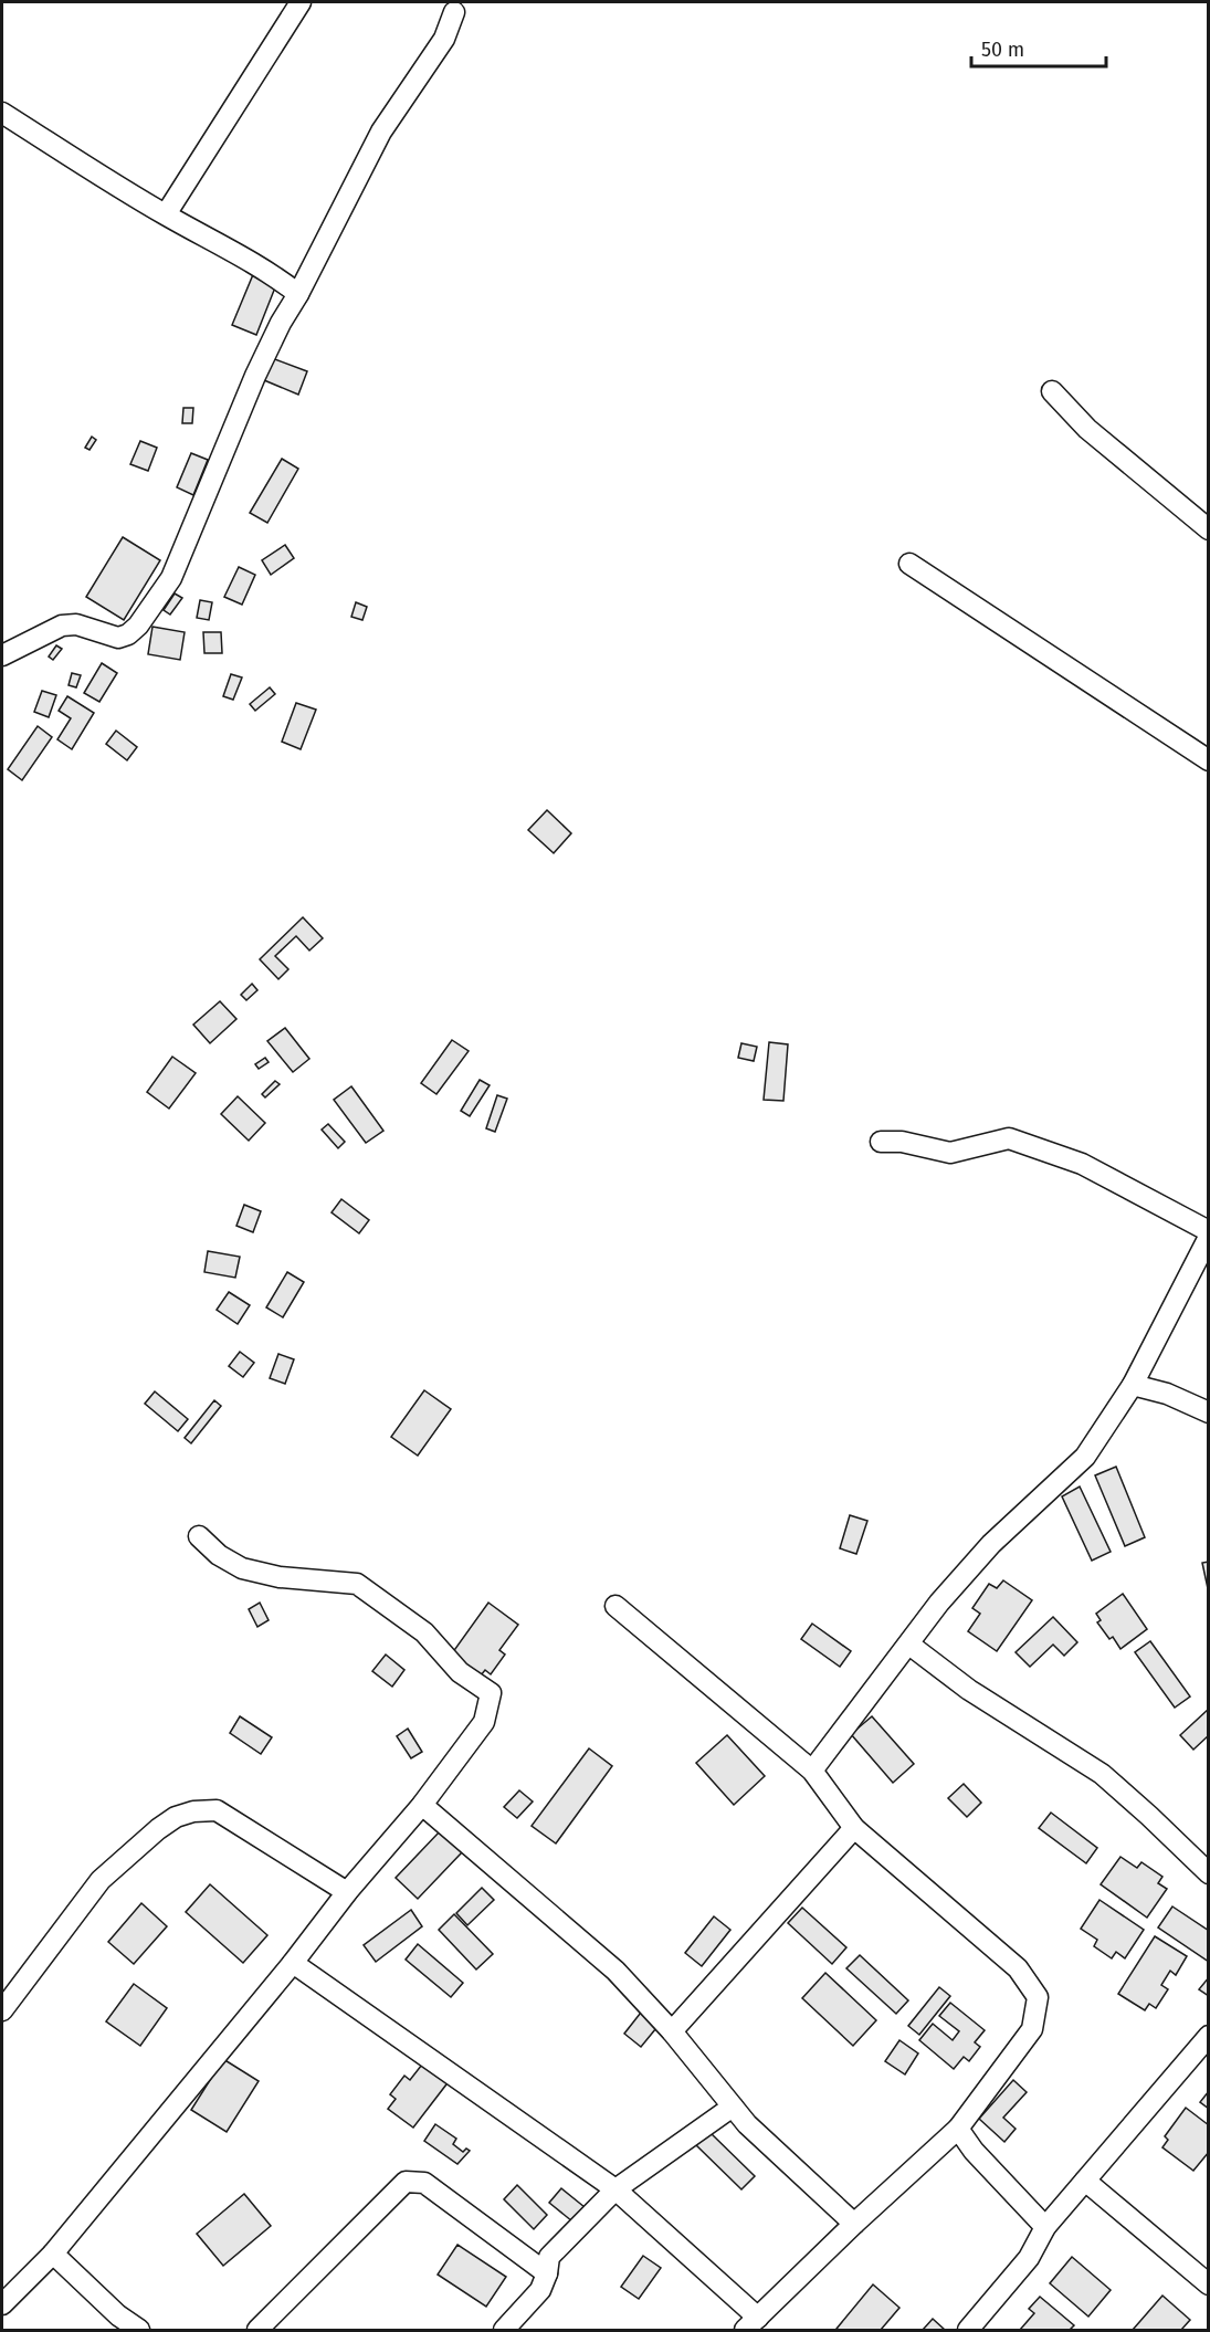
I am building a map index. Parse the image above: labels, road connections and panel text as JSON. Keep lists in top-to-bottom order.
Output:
{
  "scale_bar": "50 m"
}
